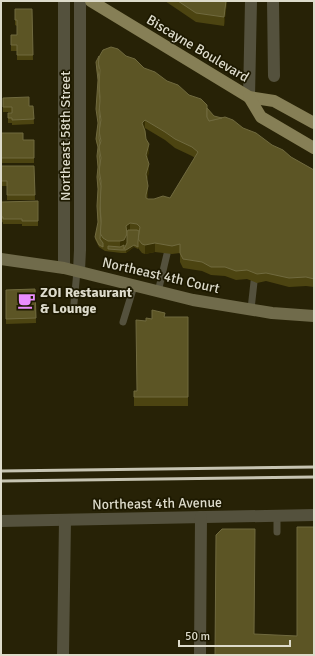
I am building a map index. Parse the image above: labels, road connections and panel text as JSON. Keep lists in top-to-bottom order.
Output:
{
  "streets": {
    "main road": ["Biscayne Boulevard"],
    "street": ["Northeast 58th Street", "Northeast 4th Court", "Northeast 4th Avenue"]
  },
  "crossings": [
    ["Northeast 58th Street", "Northeast 4th Court"]
  ],
  "places": {
    "cafe": ["ZOI Restaurant & Lounge"]
  },
  "scale_bar": "50 m"
}
